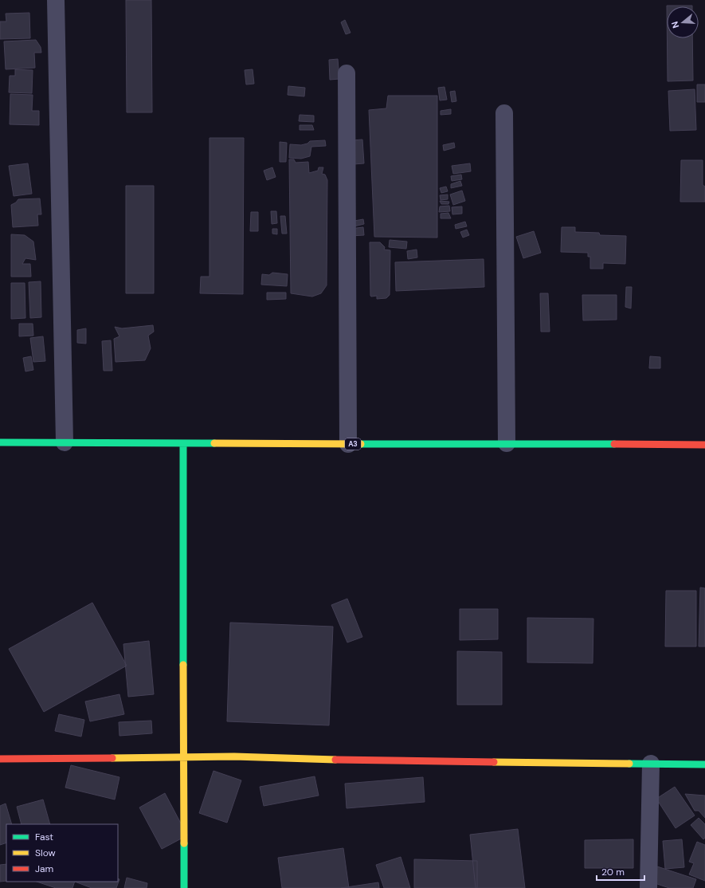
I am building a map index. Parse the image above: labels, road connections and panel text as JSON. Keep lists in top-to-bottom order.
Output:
{
  "streets": {
    "main road": ["A3"]
  },
  "legend": ["Fast", "Slow", "Jam"],
  "scale_bar": "20 m",
  "north": "left"
}
